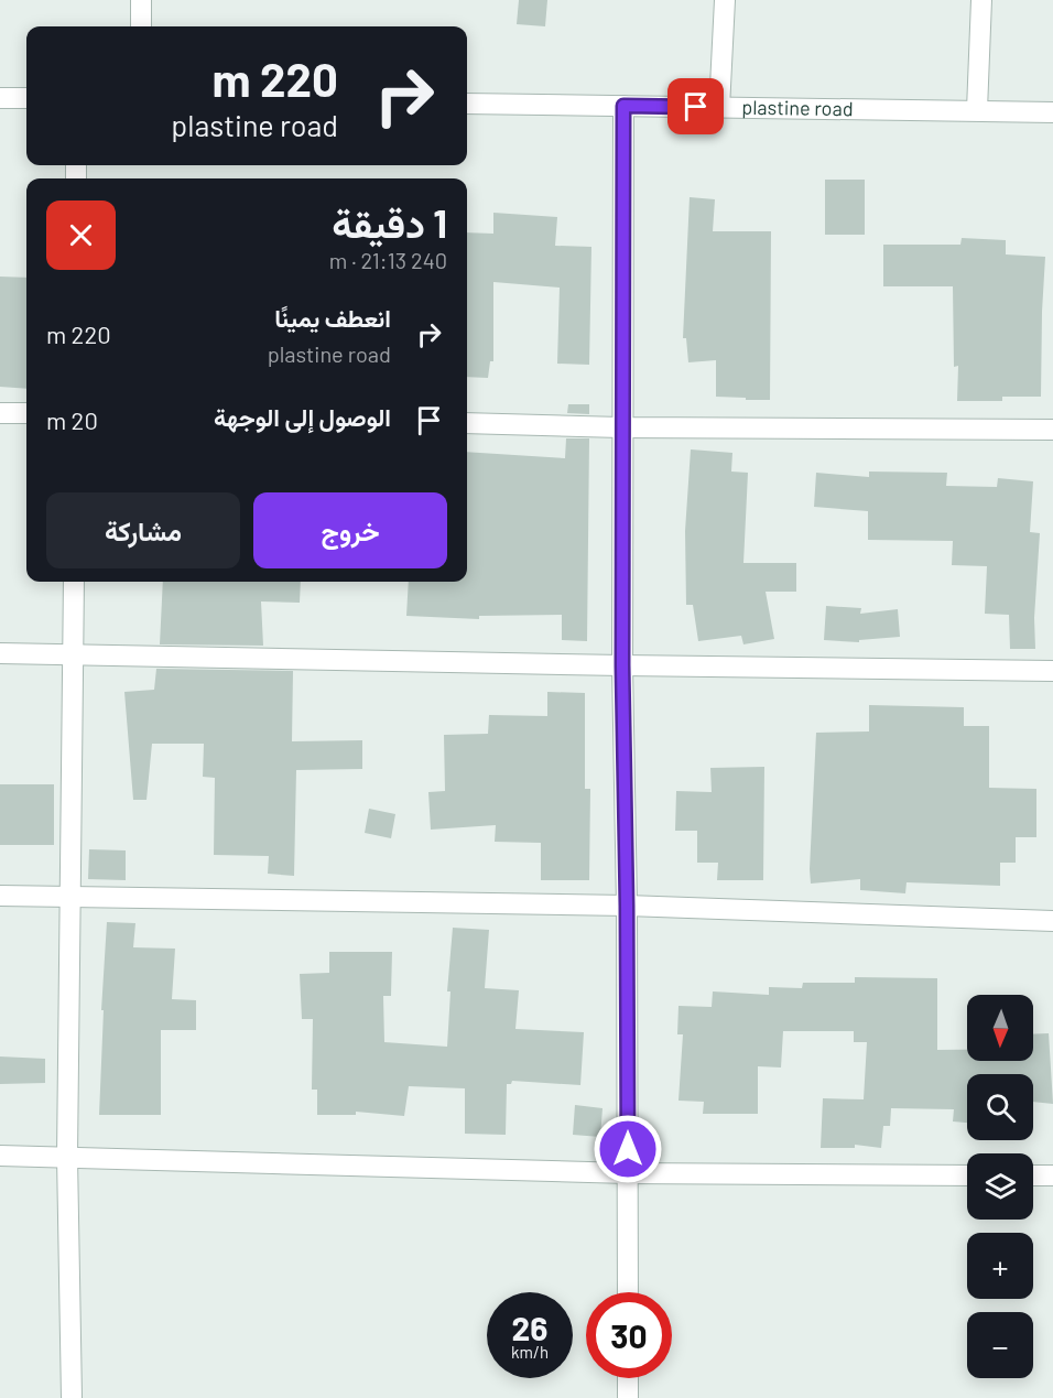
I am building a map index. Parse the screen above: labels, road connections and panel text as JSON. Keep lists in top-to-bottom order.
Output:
{
  "streets": {
    "street": ["plastine road"]
  },
  "north": "bottom",
  "page": {
    "turn": ["220 m", "plastine road"],
    "heading": ["1 دقيقة", "240 m · 21:13"],
    "list": [
      {
        "name": "انعطف يمينًا",
        "note": "plastine road",
        "value": "220 m"
      },
      {
        "name": "الوصول إلى الوجهة",
        "value": "20 m"
      }
    ],
    "buttons": ["خروج", "مشاركة"],
    "map_buttons": ["+", "−"],
    "speed": "26 km/h",
    "limit": "30"
  }
}
